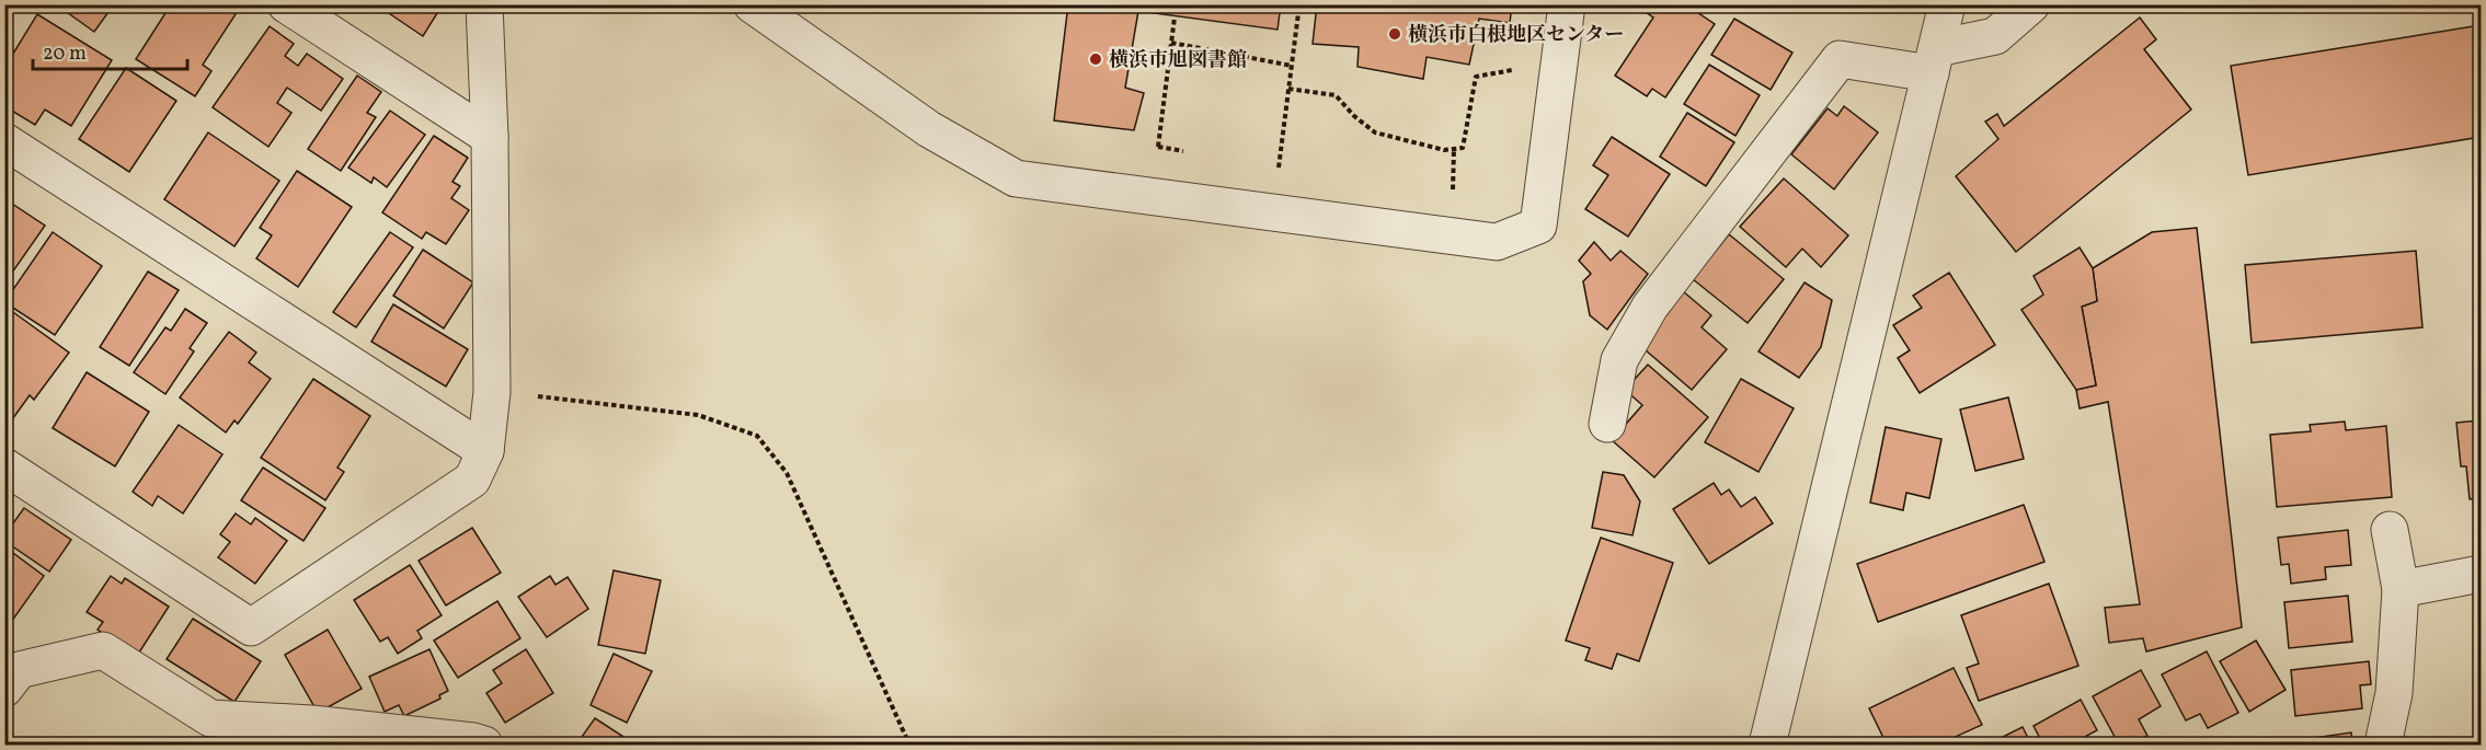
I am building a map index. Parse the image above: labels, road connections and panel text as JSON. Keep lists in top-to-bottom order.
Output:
{
  "places": ["横浜市白根地区センター", "横浜市旭図書館"],
  "scale_bar": "20 m"
}
